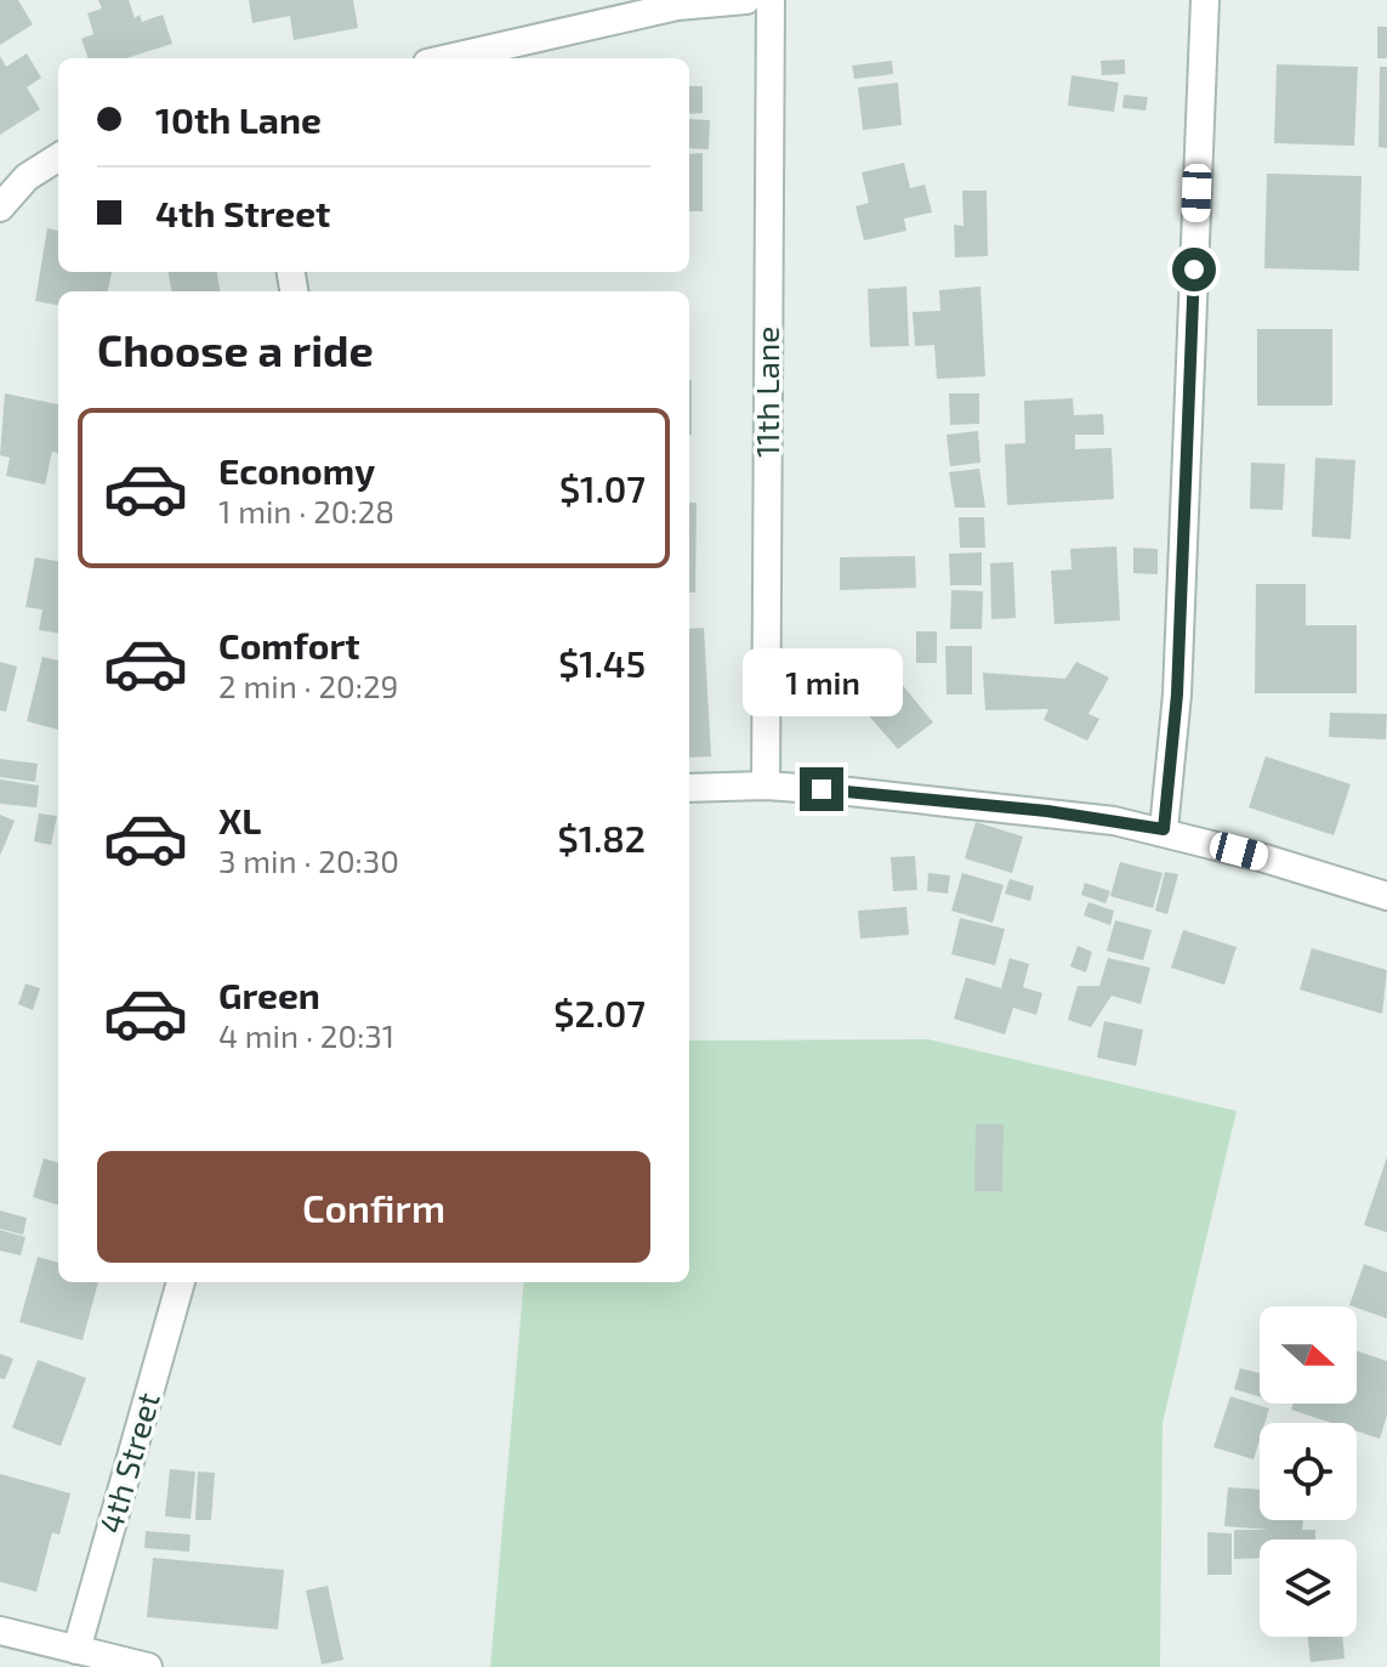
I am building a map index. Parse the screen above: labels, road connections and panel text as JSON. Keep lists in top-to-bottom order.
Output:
{
  "streets": {
    "street": ["11th Lane", "4th Street"]
  },
  "north": "right",
  "page": {
    "banner": ["10th Lane", "4th Street"],
    "heading": "Choose a ride",
    "list": [
      {
        "name": "Economy",
        "note": "1 min · 20:28",
        "value": "$1.07"
      },
      {
        "name": "Comfort",
        "note": "2 min · 20:29",
        "value": "$1.45"
      },
      {
        "name": "XL",
        "note": "3 min · 20:30",
        "value": "$1.82"
      },
      {
        "name": "Green",
        "note": "4 min · 20:31",
        "value": "$2.07"
      }
    ],
    "bubble": "1 min",
    "buttons": "Confirm"
  }
}
